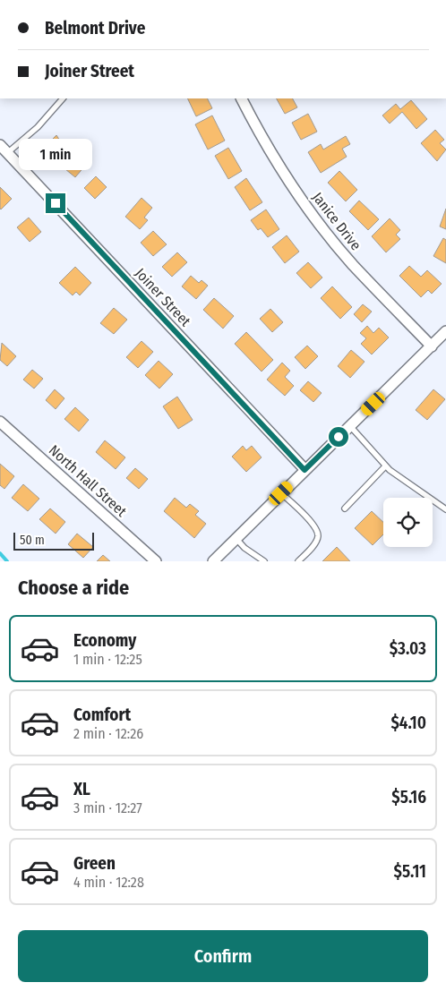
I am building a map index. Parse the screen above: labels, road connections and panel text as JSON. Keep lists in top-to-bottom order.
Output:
{
  "streets": {
    "street": ["Janice Drive", "Joiner Street", "North Hall Street"]
  },
  "scale_bar": "50 m",
  "page": {
    "banner": ["Belmont Drive", "Joiner Street"],
    "bubble": "1 min",
    "scale": "50 m",
    "heading": "Choose a ride",
    "list": [
      {
        "name": "Economy",
        "note": "1 min · 12:25",
        "value": "$3.03"
      },
      {
        "name": "Comfort",
        "note": "2 min · 12:26",
        "value": "$4.10"
      },
      {
        "name": "XL",
        "note": "3 min · 12:27",
        "value": "$5.16"
      },
      {
        "name": "Green",
        "note": "4 min · 12:28",
        "value": "$5.11"
      }
    ],
    "buttons": "Confirm"
  }
}
